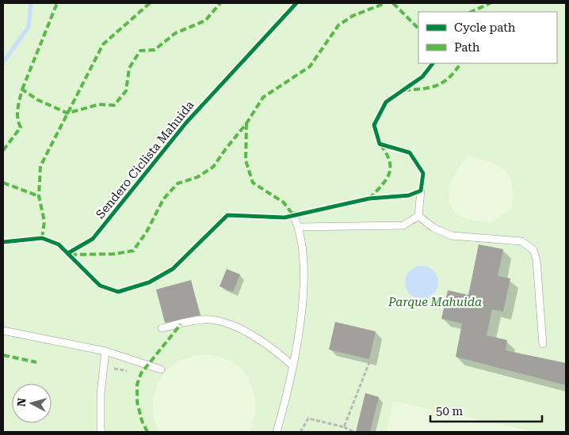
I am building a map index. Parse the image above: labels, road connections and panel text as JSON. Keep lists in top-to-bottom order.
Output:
{
  "streets": {
    "cycle path": ["Sendero Ciclista Mahuida"]
  },
  "parks": ["Parque Mahuida"],
  "legend": ["Cycle path", "Path"],
  "scale_bar": "50 m",
  "north": "left"
}
